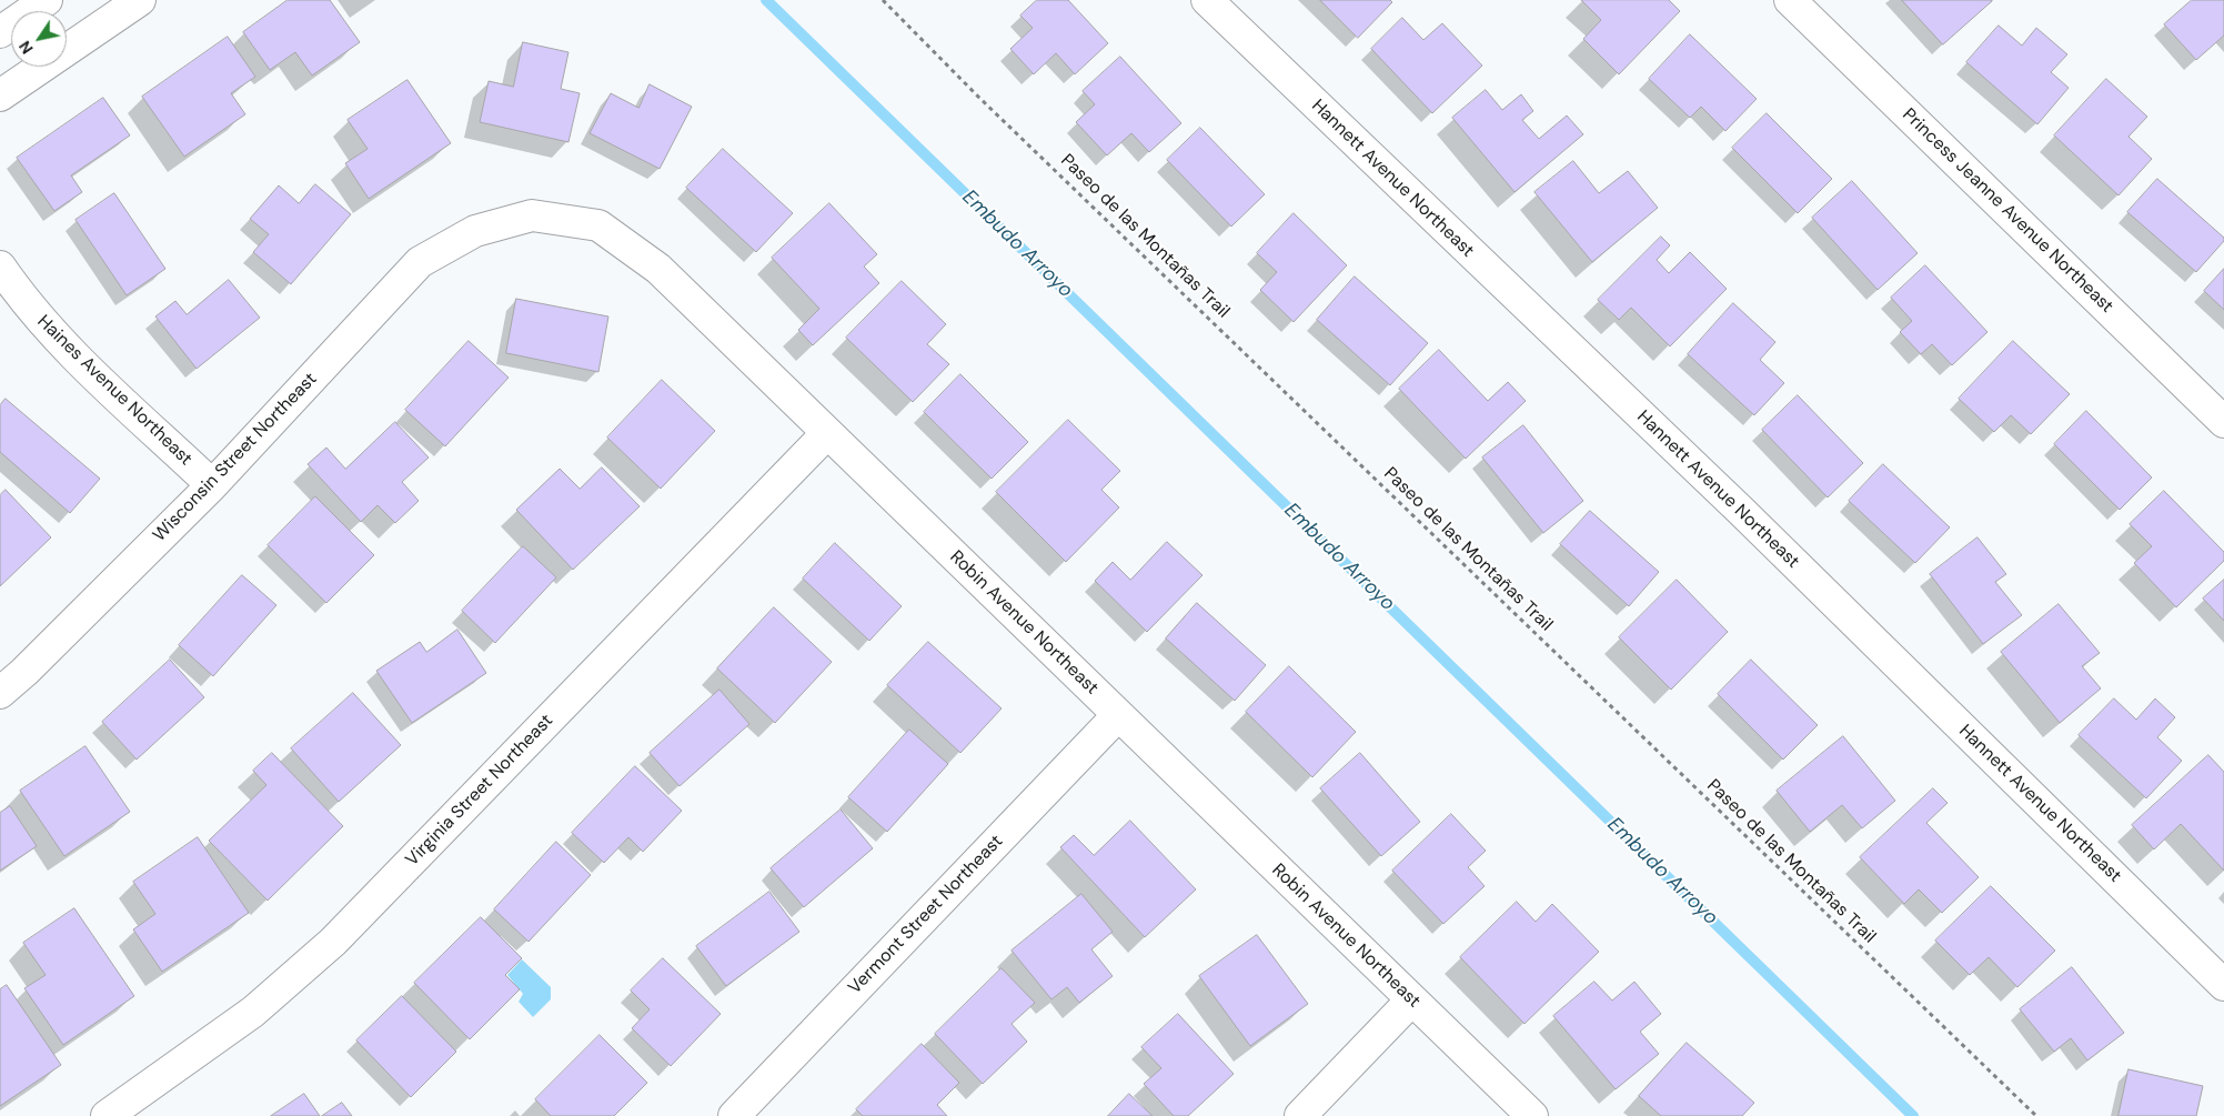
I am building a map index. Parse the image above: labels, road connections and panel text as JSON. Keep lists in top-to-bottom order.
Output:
{
  "streets": {
    "street": [
      "Hannett Avenue Northeast",
      "Princess Jeanne Avenue Northeast",
      "Haines Avenue Northeast",
      "Wisconsin Street Northeast",
      "Robin Avenue Northeast",
      "Virginia Street Northeast",
      "Vermont Street Northeast"
    ],
    "path": ["Paseo de las Montañas Trail"]
  },
  "crossings": [
    ["Haines Avenue Northeast", "Wisconsin Street Northeast"],
    ["Wisconsin Street Northeast", "Robin Avenue Northeast"],
    ["Robin Avenue Northeast", "Virginia Street Northeast"],
    ["Robin Avenue Northeast", "Vermont Street Northeast"]
  ],
  "water": ["Embudo Arroyo"],
  "north": "bottom left"
}
